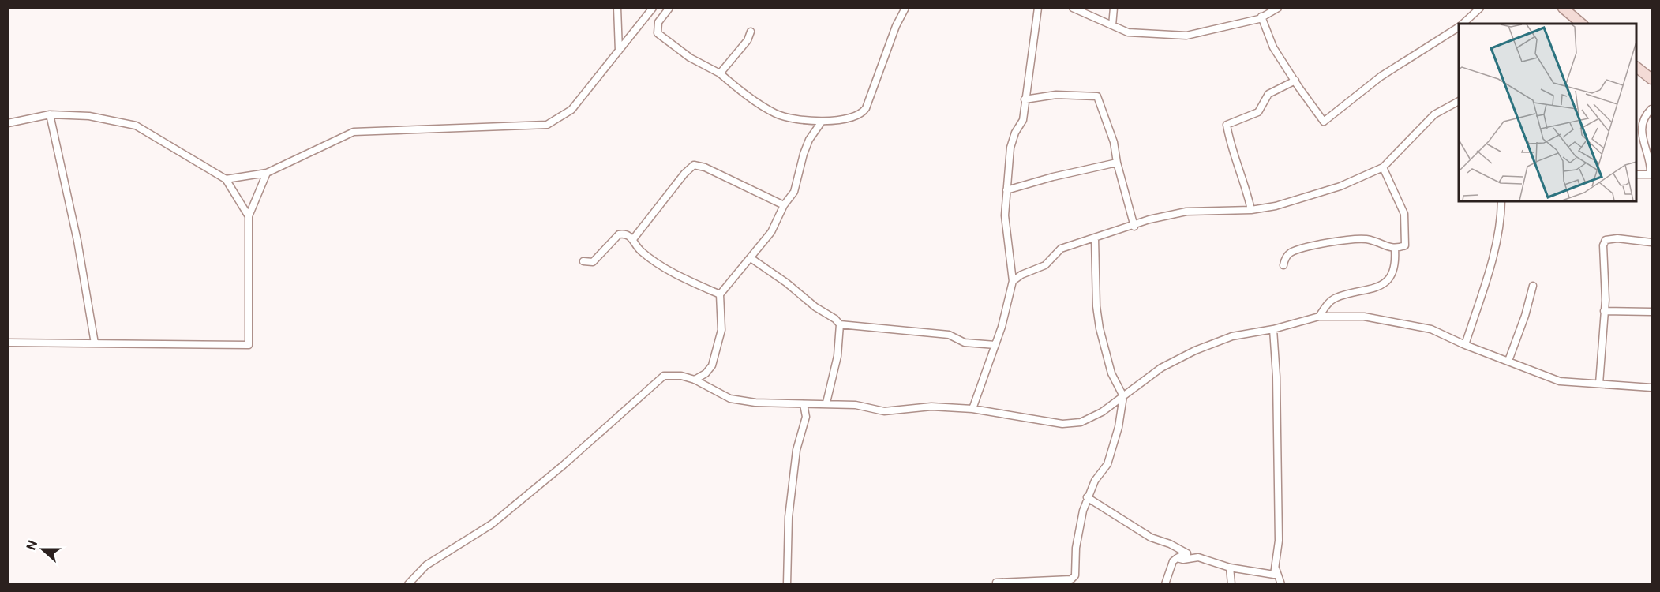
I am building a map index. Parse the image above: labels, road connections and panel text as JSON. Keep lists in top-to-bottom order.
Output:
{
  "north": "left"
}
